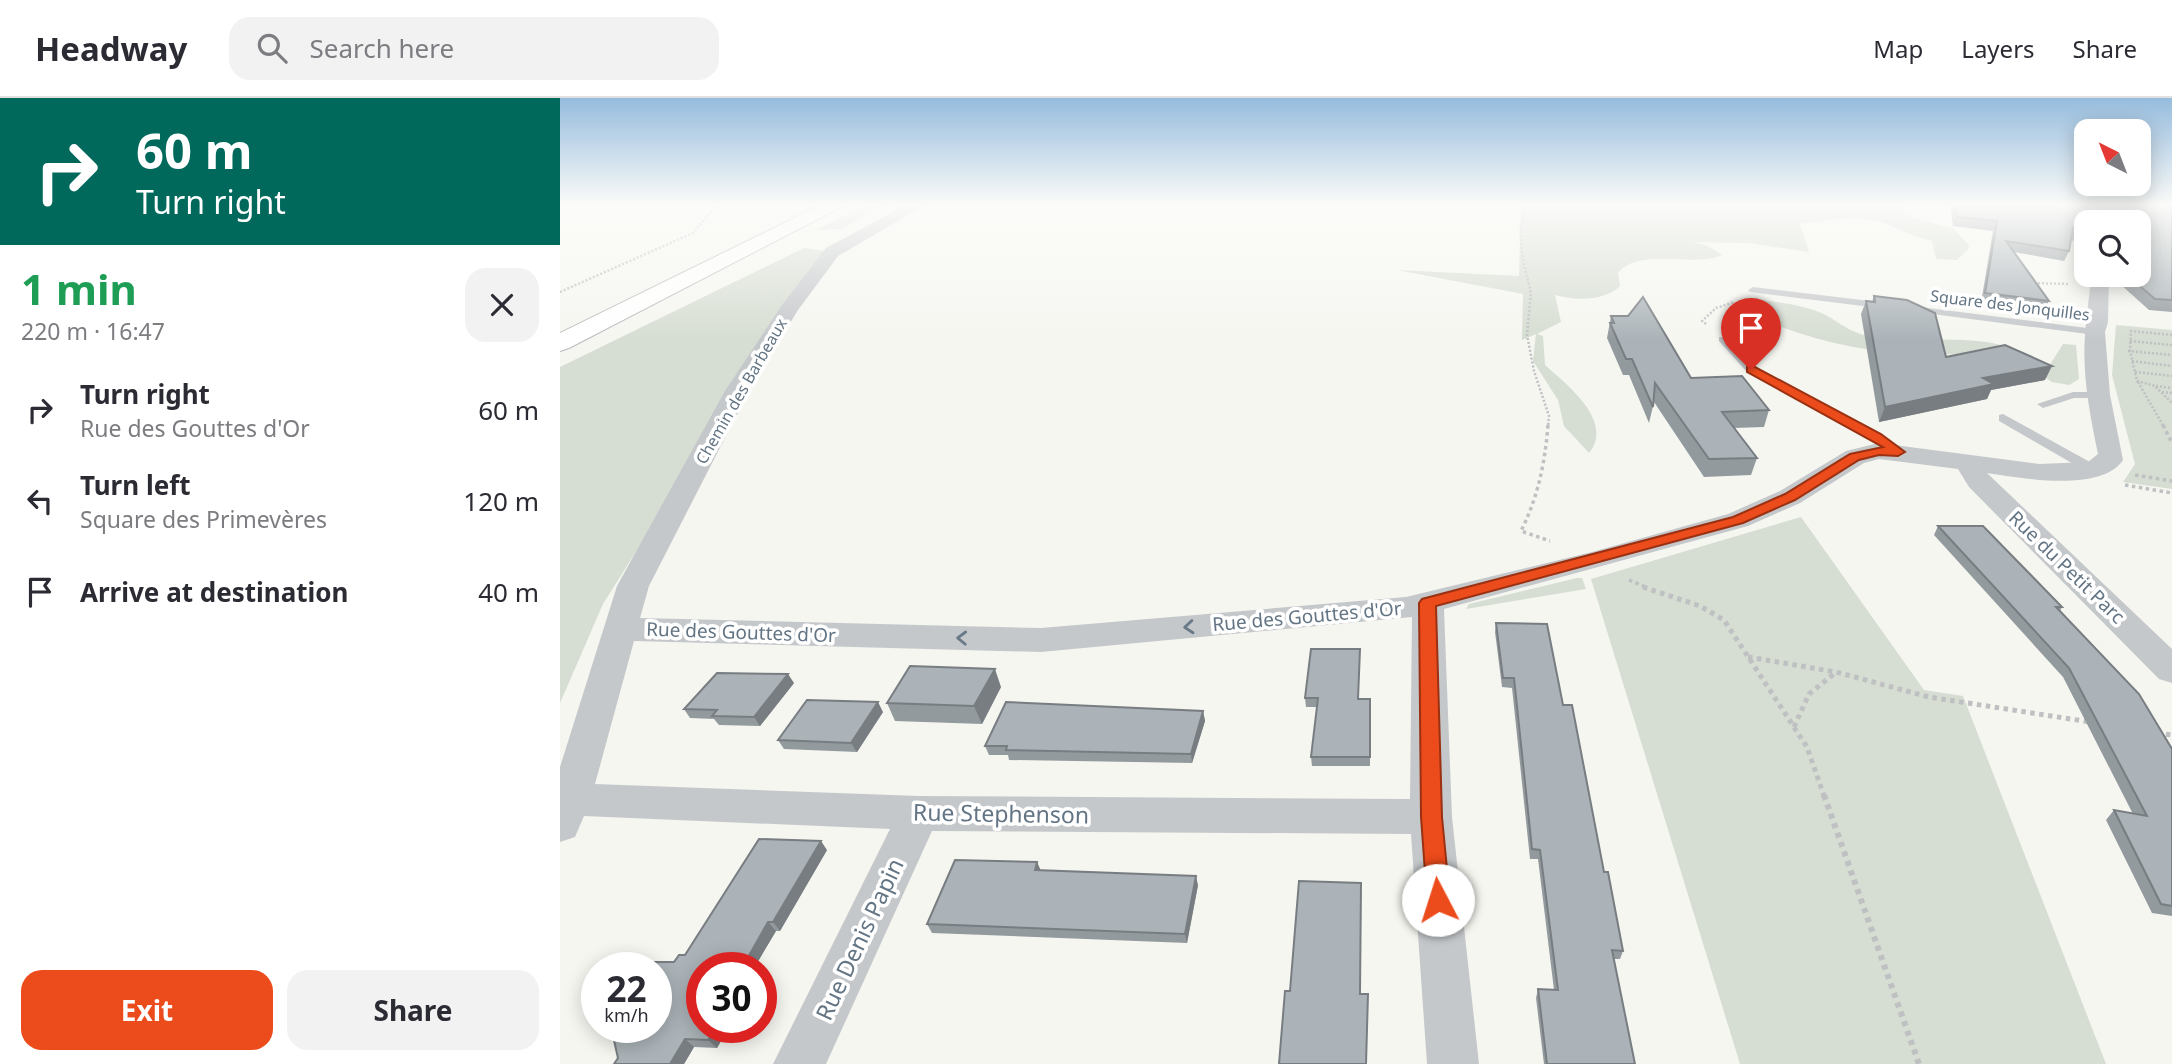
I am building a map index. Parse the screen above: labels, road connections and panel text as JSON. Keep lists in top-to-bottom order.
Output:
{
  "streets": {
    "street": [
      "Chemin des Barbeaux",
      "Rue du Petit Parc",
      "Rue des Gouttes d'Or",
      "Rue Stephenson",
      "Rue Denis Papin"
    ],
    "lane": ["Square des Jonquilles"]
  },
  "crossings": [
    ["Chemin des Barbeaux", "Rue des Gouttes d'Or"],
    ["Chemin des Barbeaux", "Rue Stephenson"],
    ["Rue du Petit Parc", "Rue des Gouttes d'Or"],
    ["Rue Stephenson", "Rue Denis Papin"]
  ],
  "one_way": ["Rue des Gouttes d'Or"],
  "north": "top left",
  "page": {
    "header": "Headway",
    "search": "Search here",
    "nav": ["Map", "Layers", "Share"],
    "turn": ["60 m", "Turn right"],
    "heading": ["1 min", "220 m · 16:47"],
    "list": [
      {
        "name": "Turn right",
        "note": "Rue des Gouttes d'Or",
        "value": "60 m"
      },
      {
        "name": "Turn left",
        "note": "Square des Primevères",
        "value": "120 m"
      },
      {
        "name": "Arrive at destination",
        "value": "40 m"
      }
    ],
    "speed": "22 km/h",
    "limit": "30",
    "buttons": ["Exit", "Share"]
  }
}
